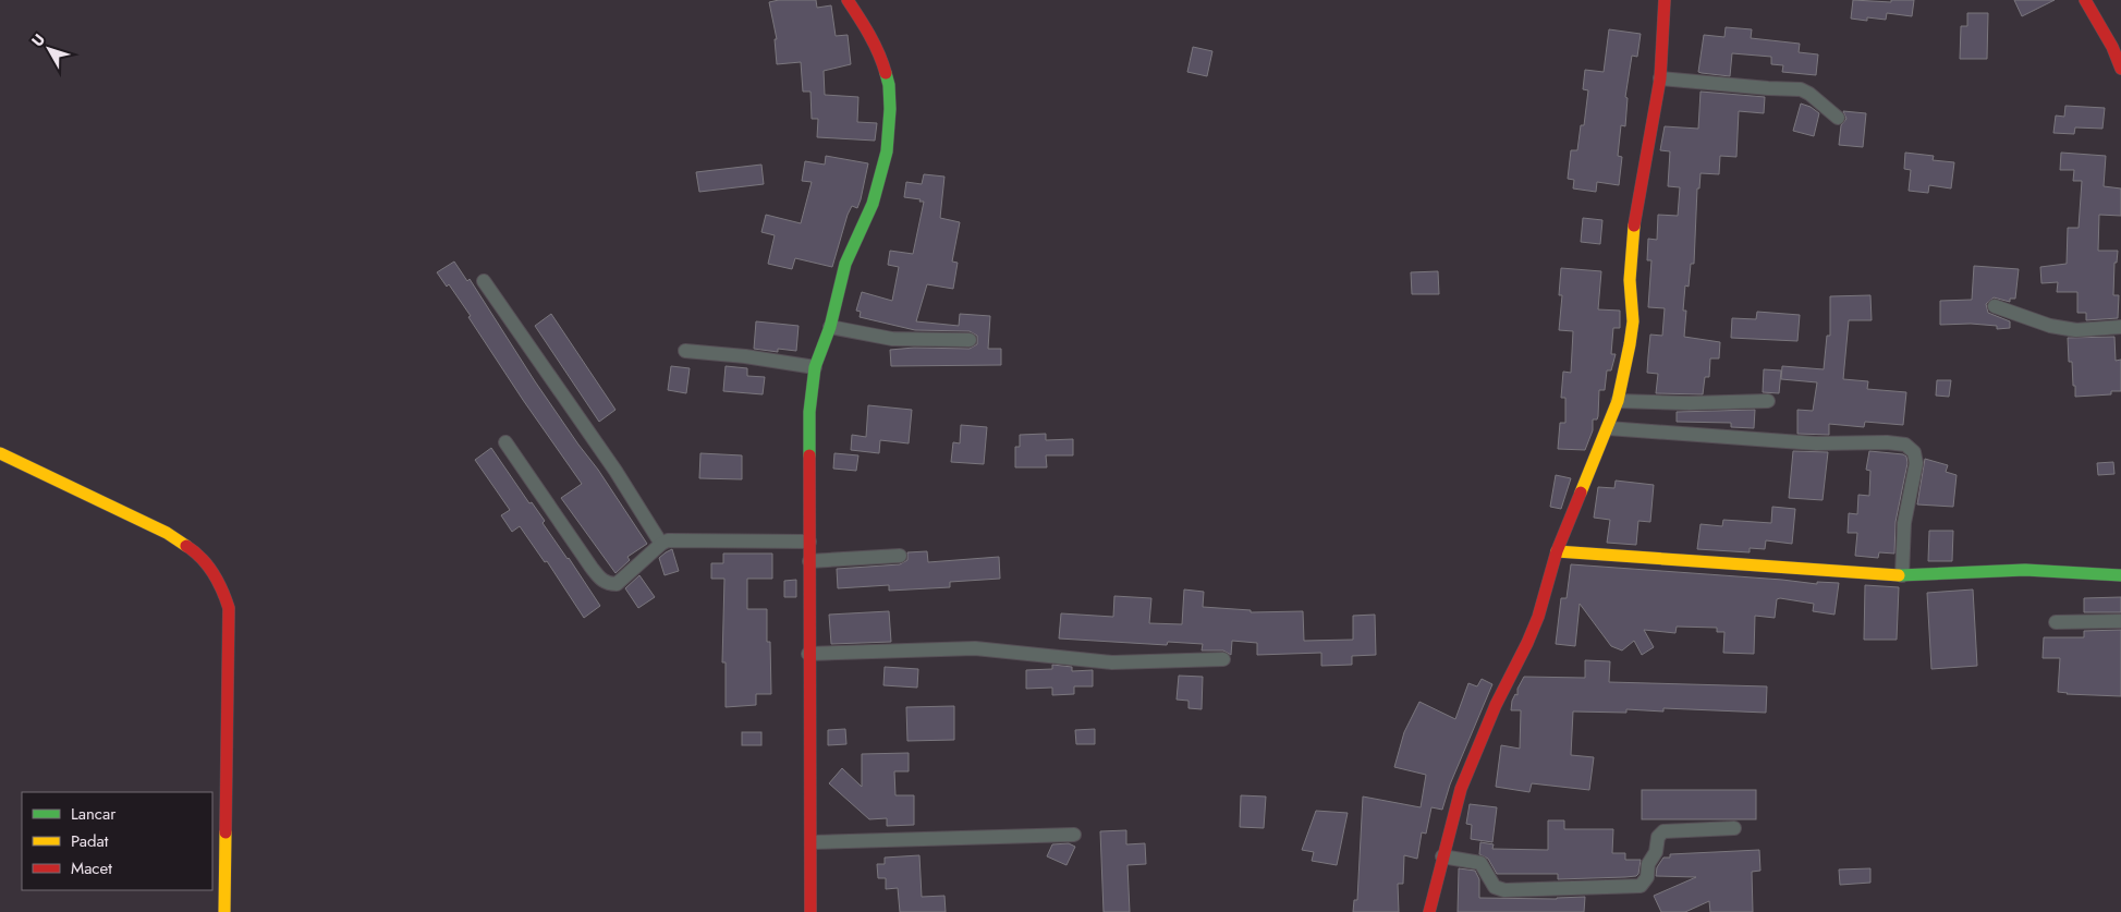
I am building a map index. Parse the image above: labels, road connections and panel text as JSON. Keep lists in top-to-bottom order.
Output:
{
  "legend": ["Lancar", "Padat", "Macet"],
  "north": "top left"
}
